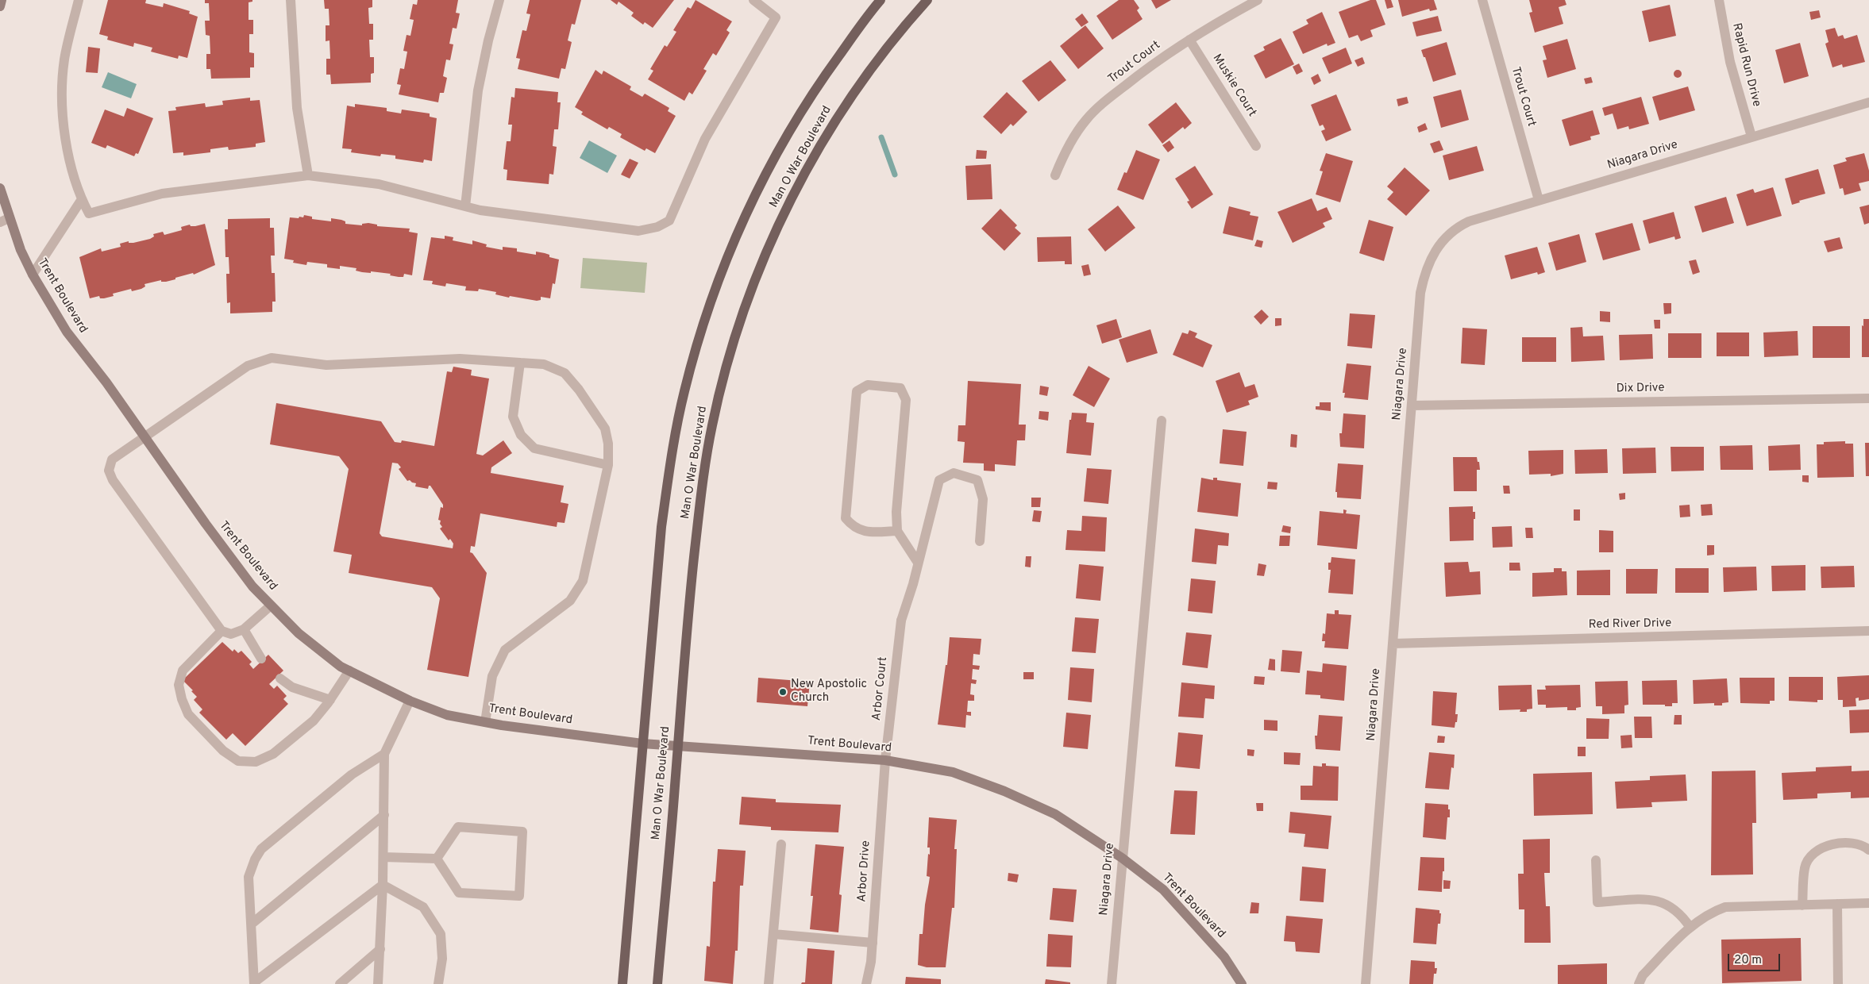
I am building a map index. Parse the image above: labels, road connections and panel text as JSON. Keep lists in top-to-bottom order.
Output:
{
  "streets": {
    "main road": ["Man O War Boulevard"],
    "street": [
      "Trout Court",
      "Rapid Run Drive",
      "Muskie Court",
      "Niagara Drive",
      "Trent Boulevard",
      "Dix Drive",
      "Red River Drive",
      "Arbor Court",
      "Arbor Drive"
    ]
  },
  "crossings": [
    ["Trout Court", "Muskie Court"],
    ["Trout Court", "Niagara Drive"],
    ["Rapid Run Drive", "Niagara Drive"],
    ["Niagara Drive", "Trent Boulevard"],
    ["Niagara Drive", "Dix Drive"],
    ["Niagara Drive", "Red River Drive"],
    ["Man O War Boulevard", "Trent Boulevard"],
    ["Trent Boulevard", "Arbor Court"],
    ["Trent Boulevard", "Arbor Drive"],
    ["Arbor Court", "Arbor Drive"]
  ],
  "places": ["New Apostolic Church"],
  "scale_bar": "20 m"
}
